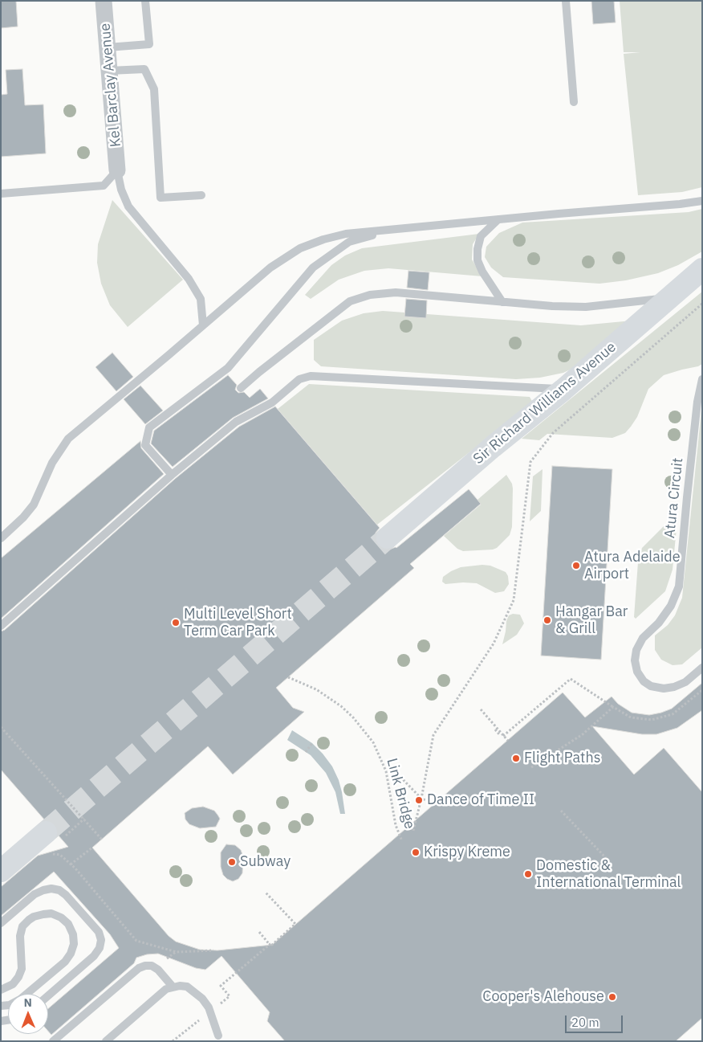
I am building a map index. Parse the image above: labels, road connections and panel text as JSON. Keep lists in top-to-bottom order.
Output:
{
  "streets": {
    "main road": ["Sir Richard Williams Avenue"],
    "street": ["Kel Barclay Avenue"],
    "lane": ["Atura Circuit"],
    "path": ["Link Bridge"]
  },
  "places": [
    "Atura Adelaide Airport",
    "Hangar Bar & Grill",
    "Multi Level Short Term Car Park",
    "Flight Paths",
    "Dance of Time II",
    "Krispy Kreme",
    "Subway",
    "Domestic & International Terminal",
    "Cooper's Alehouse"
  ],
  "scale_bar": "20 m",
  "north": "top"
}
